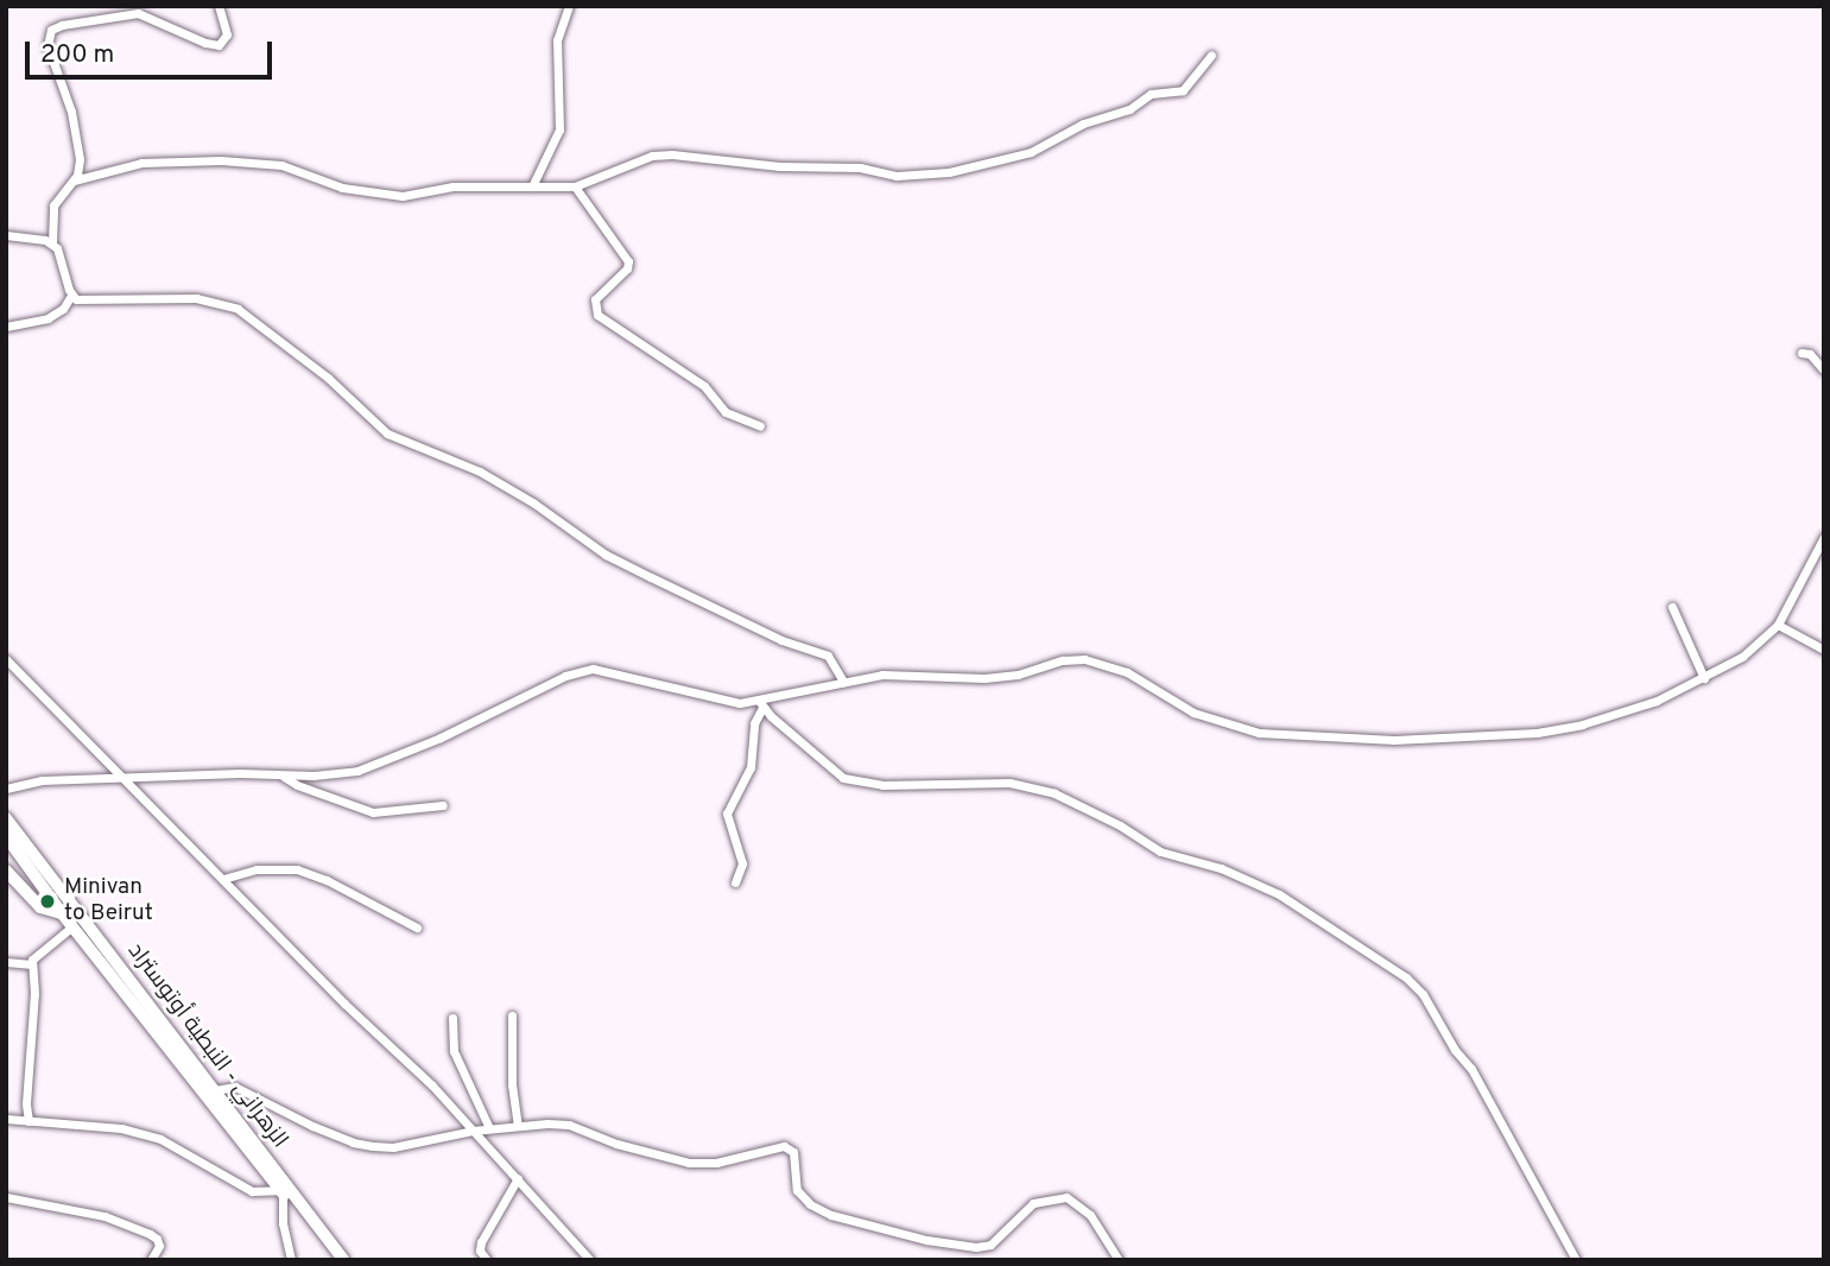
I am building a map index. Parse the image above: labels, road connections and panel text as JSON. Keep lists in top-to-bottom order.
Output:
{
  "streets": {
    "highway": ["الزهراني - النبطية أوتوستراد"]
  },
  "places": ["Minivan to Beirut"],
  "scale_bar": "200 m"
}
